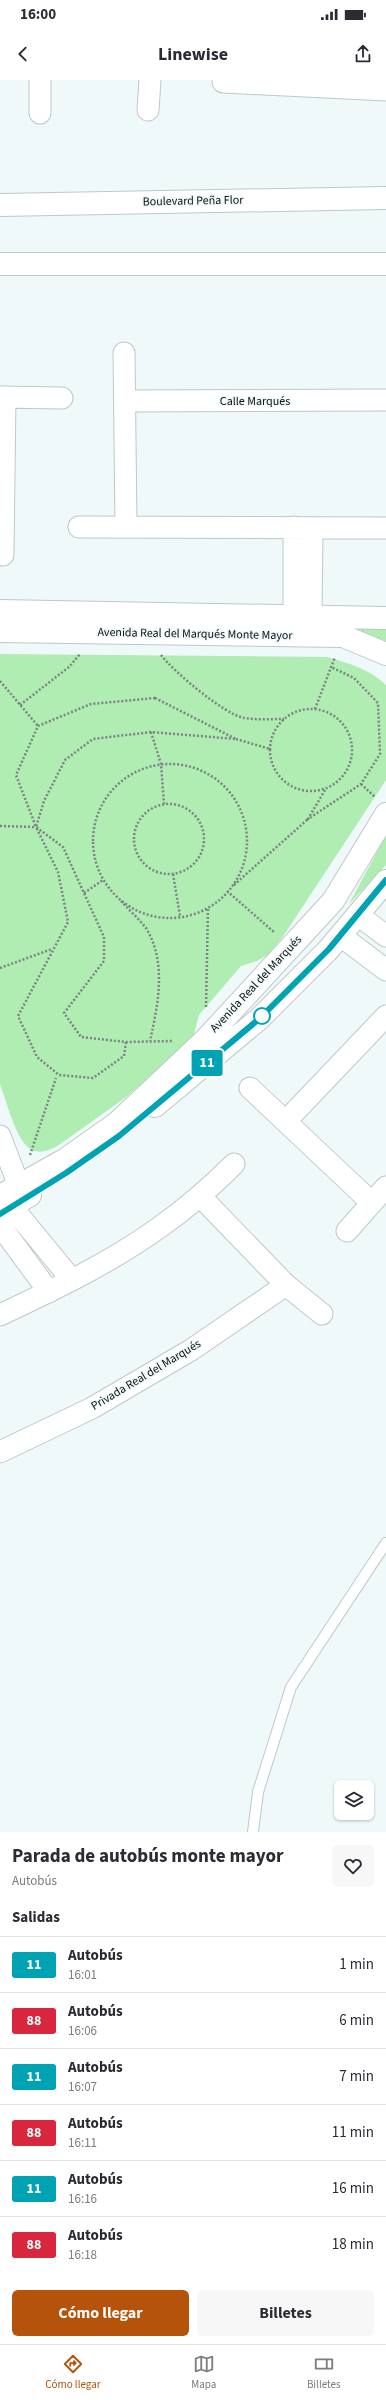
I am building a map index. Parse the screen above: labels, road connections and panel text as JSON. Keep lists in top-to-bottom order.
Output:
{
  "streets": {
    "street": [
      "Boulevard Peña Flor",
      "Calle Marqués",
      "Avenida Real del Marqués Monte Mayor",
      "Avenida Real del Marqués",
      "Privada Real del Marqués"
    ]
  },
  "lines": ["bus line 11"],
  "page": {
    "status": "16:00",
    "header": "Linewise",
    "on_map": "11",
    "heading": [
      ["Parada de autobús monte mayor", "Autobús"],
      "Salidas"
    ],
    "list": [
      {
        "mark": "11",
        "name": "Autobús",
        "note": "16:01",
        "value": "1 min"
      },
      {
        "mark": "88",
        "name": "Autobús",
        "note": "16:06",
        "value": "6 min"
      },
      {
        "mark": "11",
        "name": "Autobús",
        "note": "16:07",
        "value": "7 min"
      },
      {
        "mark": "88",
        "name": "Autobús",
        "note": "16:11",
        "value": "11 min"
      },
      {
        "mark": "11",
        "name": "Autobús",
        "note": "16:16",
        "value": "16 min"
      },
      {
        "mark": "88",
        "name": "Autobús",
        "note": "16:18",
        "value": "18 min"
      }
    ],
    "buttons": ["Cómo llegar", "Billetes"],
    "tabs": ["Cómo llegar", "Mapa", "Billetes"]
  }
}
